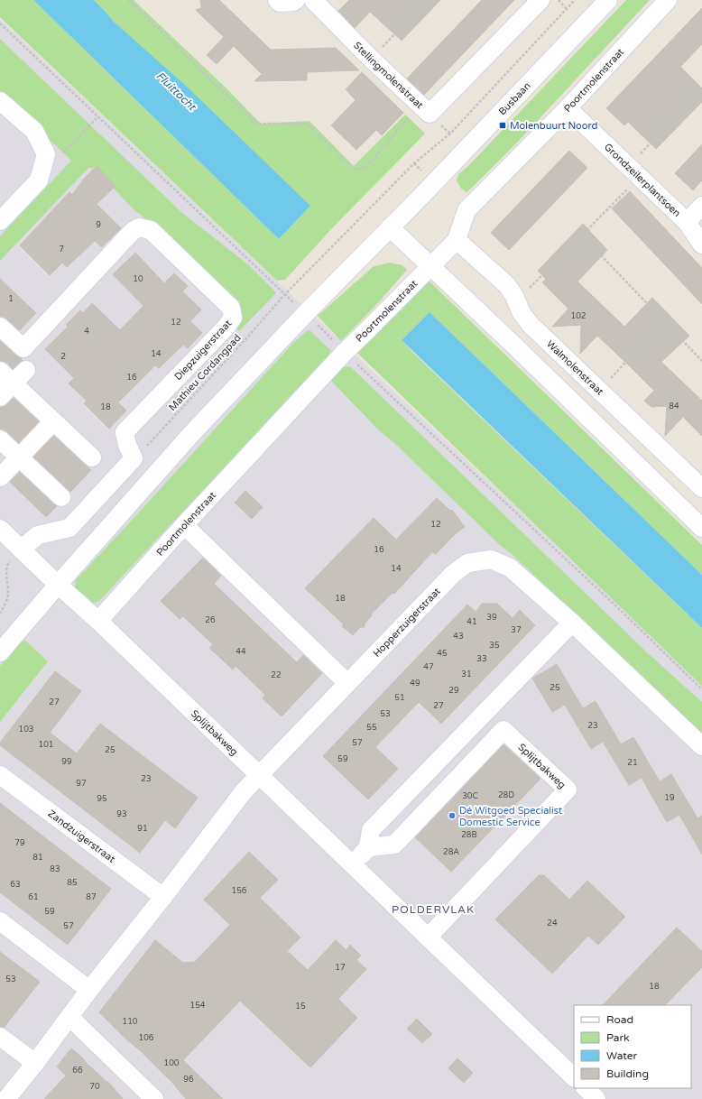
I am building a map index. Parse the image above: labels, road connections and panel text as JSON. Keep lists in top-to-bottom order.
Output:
{
  "streets": {
    "street": [
      "Stellingmolenstraat",
      "Poortmolenstraat",
      "Busbaan",
      "Grondzeilerplantsoen",
      "Diepzuigerstraat",
      "Walmolenstraat",
      "Hopperzuigerstraat",
      "Splijtbakweg",
      "Zandzuigerstraat"
    ],
    "path": ["Mathieu Cordangpad"]
  },
  "crossings": [
    ["Poortmolenstraat", "Grondzeilerplantsoen"],
    ["Poortmolenstraat", "Walmolenstraat"],
    ["Poortmolenstraat", "Splijtbakweg"],
    ["Busbaan", "Splijtbakweg"],
    ["Diepzuigerstraat", "Mathieu Cordangpad"],
    ["Hopperzuigerstraat", "Splijtbakweg"]
  ],
  "districts": ["POLDERVLAK"],
  "water": ["Fluittocht"],
  "places": {
    "transit": ["Molenbuurt Noord"],
    "other": ["Dé Witgoed Specialist Domestic Service"]
  },
  "house_numbers": [
    "9",
    "7",
    "10",
    "1",
    "102",
    "12",
    "4",
    "14",
    "2",
    "16",
    "84",
    "18",
    "12",
    "16",
    "14",
    "18",
    "39",
    "26",
    "41",
    "37",
    "43",
    "35",
    "44",
    "45",
    "33",
    "47",
    "31",
    "22",
    "49",
    "25",
    "29",
    "51",
    "27",
    "27",
    "53",
    "23",
    "55",
    "103",
    "57",
    "101",
    "25",
    "59",
    "99",
    "21",
    "23",
    "97",
    "28D",
    "30C",
    "19",
    "95",
    "93",
    "91",
    "28B",
    "79",
    "28A",
    "81",
    "83",
    "85",
    "63",
    "156",
    "61",
    "87",
    "59",
    "24",
    "57",
    "17",
    "53",
    "18",
    "154",
    "15",
    "110",
    "106",
    "100",
    "66",
    "96",
    "70"
  ],
  "legend": [
    "Road",
    "Park",
    "Water",
    "Building"
  ]
}
